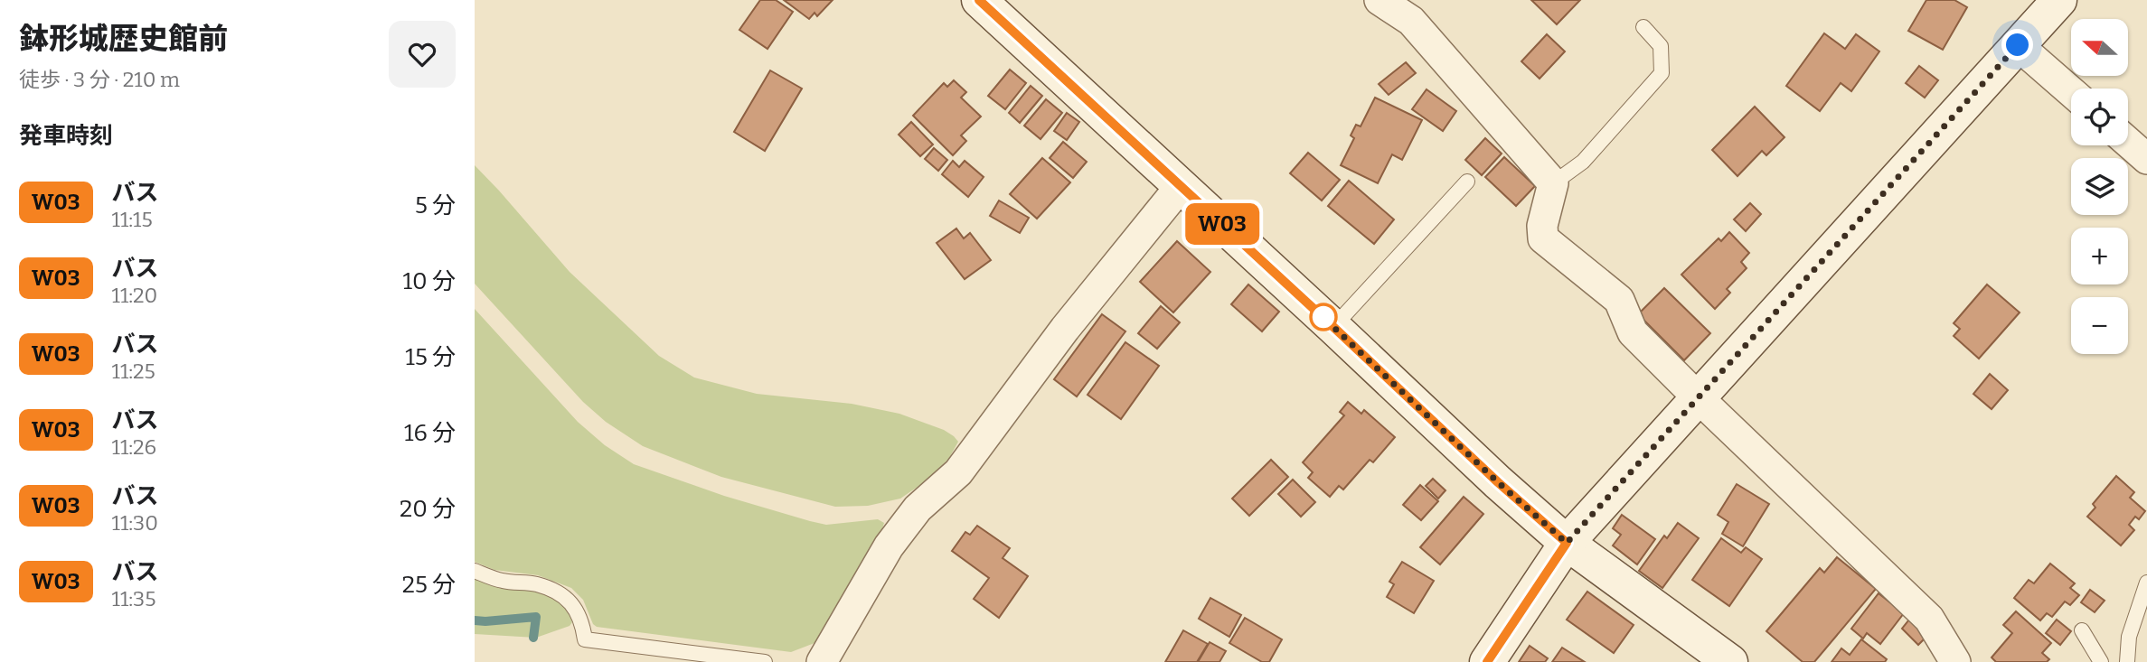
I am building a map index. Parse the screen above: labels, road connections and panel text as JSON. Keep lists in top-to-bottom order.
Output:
{
  "lines": ["bus line W03"],
  "north": "left",
  "page": {
    "heading": [
      ["鉢形城歴史館前", "徒歩 · 3 分 · 210 m"],
      "発車時刻"
    ],
    "on_map": "W03",
    "map_buttons": ["+", "−"],
    "list": [
      {
        "mark": "W03",
        "name": "バス",
        "note": "11:15",
        "value": "5 分"
      },
      {
        "mark": "W03",
        "name": "バス",
        "note": "11:20",
        "value": "10 分"
      },
      {
        "mark": "W03",
        "name": "バス",
        "note": "11:25",
        "value": "15 分"
      },
      {
        "mark": "W03",
        "name": "バス",
        "note": "11:26",
        "value": "16 分"
      },
      {
        "mark": "W03",
        "name": "バス",
        "note": "11:30",
        "value": "20 分"
      },
      {
        "mark": "W03",
        "name": "バス",
        "note": "11:35",
        "value": "25 分"
      }
    ]
  }
}
